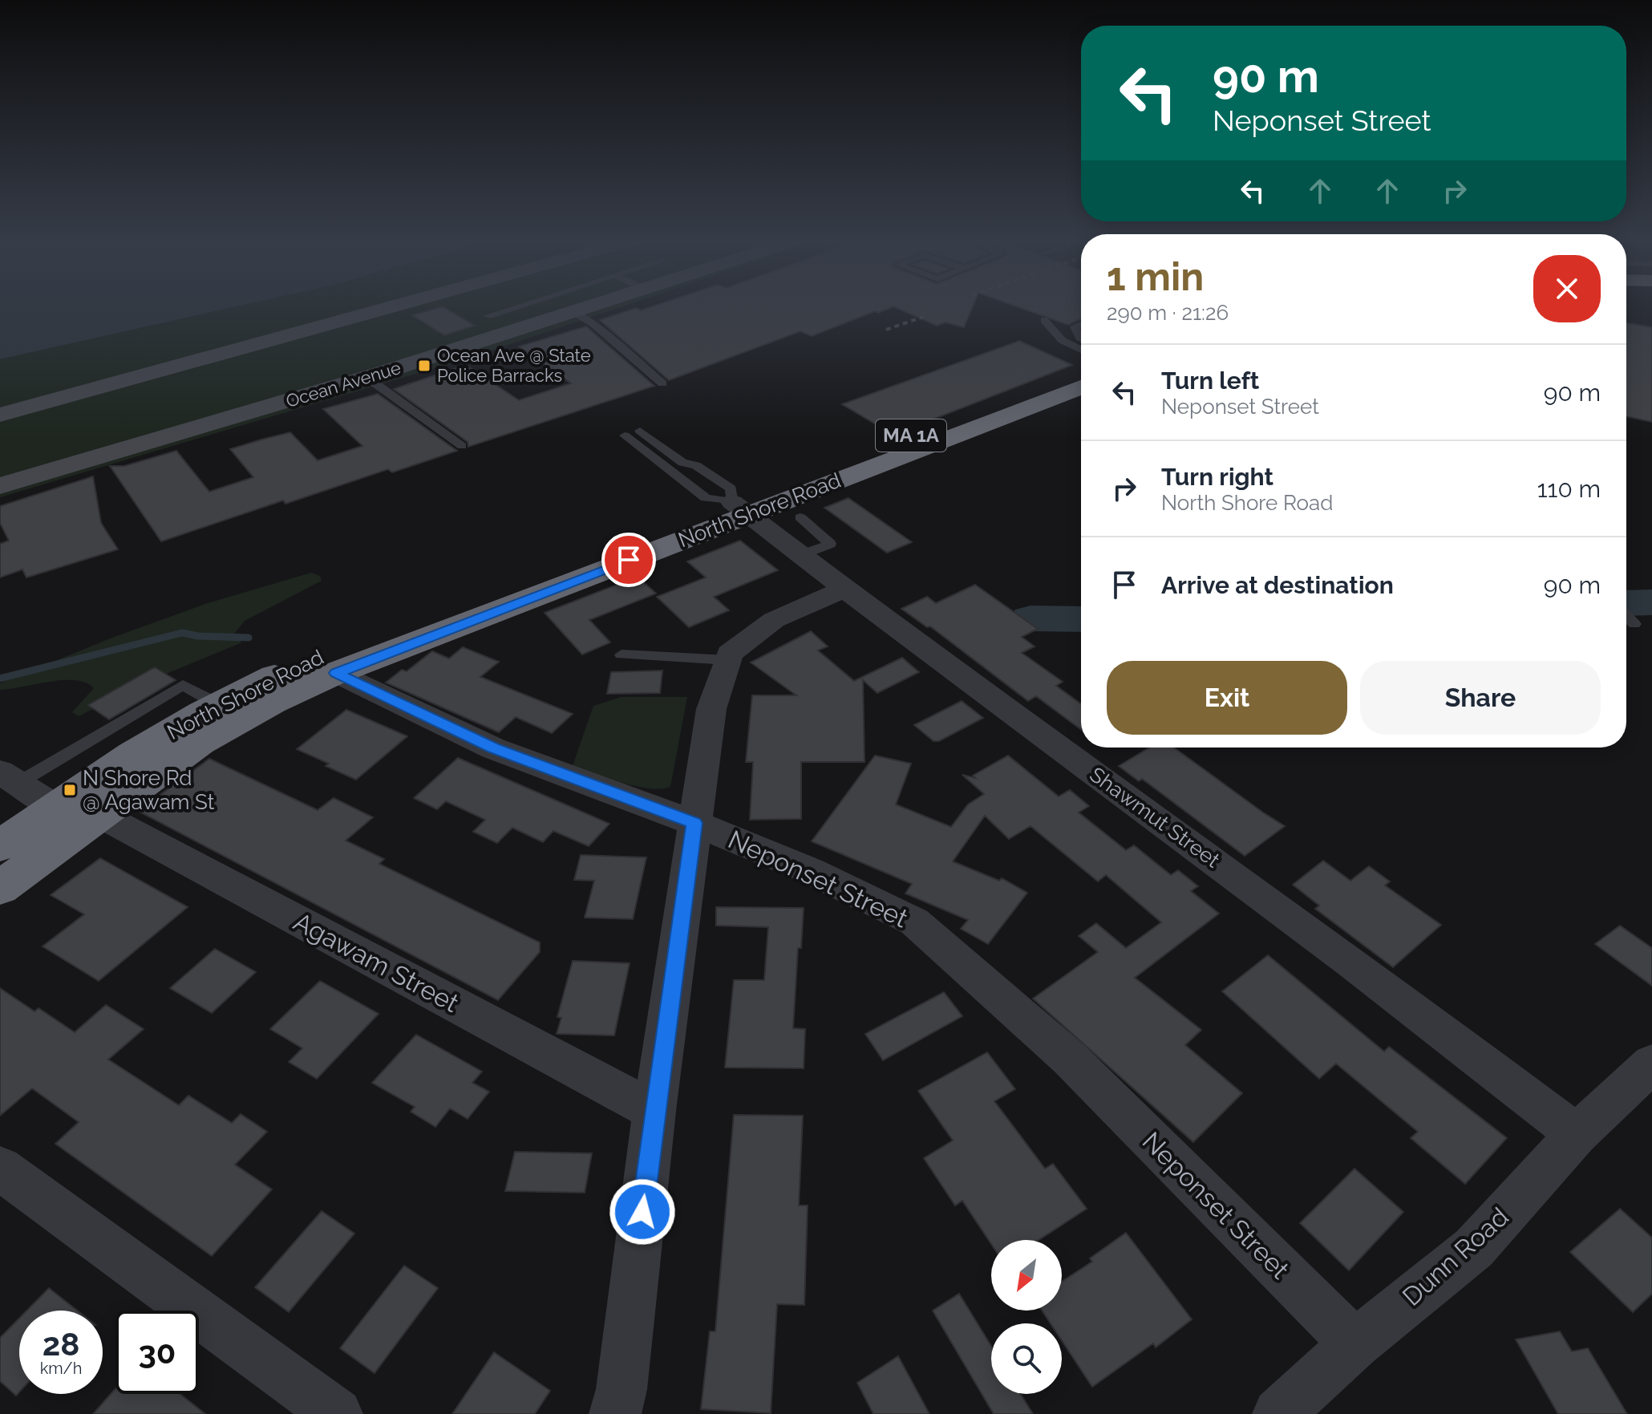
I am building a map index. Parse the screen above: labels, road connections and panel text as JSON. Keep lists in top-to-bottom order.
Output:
{
  "streets": {
    "highway": ["MA 1A", "North Shore Road"],
    "main road": ["Ocean Avenue"],
    "street": [
      "Shawmut Street",
      "Neponset Street",
      "Agawam Street",
      "Dunn Road"
    ]
  },
  "crossings": [
    ["North Shore Road", "Shawmut Street"],
    ["North Shore Road", "Neponset Street"],
    ["North Shore Road", "Agawam Street"],
    ["Shawmut Street", "Dunn Road"],
    ["Neponset Street", "Dunn Road"]
  ],
  "places": {
    "transit": ["Ocean Ave @ State Police Barracks", "N Shore Rd @ Agawam St"]
  },
  "north": "bottom left",
  "page": {
    "turn": ["90 m", "Neponset Street"],
    "heading": ["1 min", "290 m · 21:26"],
    "list": [
      {
        "name": "Turn left",
        "note": "Neponset Street",
        "value": "90 m"
      },
      {
        "name": "Turn right",
        "note": "North Shore Road",
        "value": "110 m"
      },
      {
        "name": "Arrive at destination",
        "value": "90 m"
      }
    ],
    "buttons": ["Exit", "Share"],
    "speed": "28 km/h",
    "limit": "30"
  }
}
